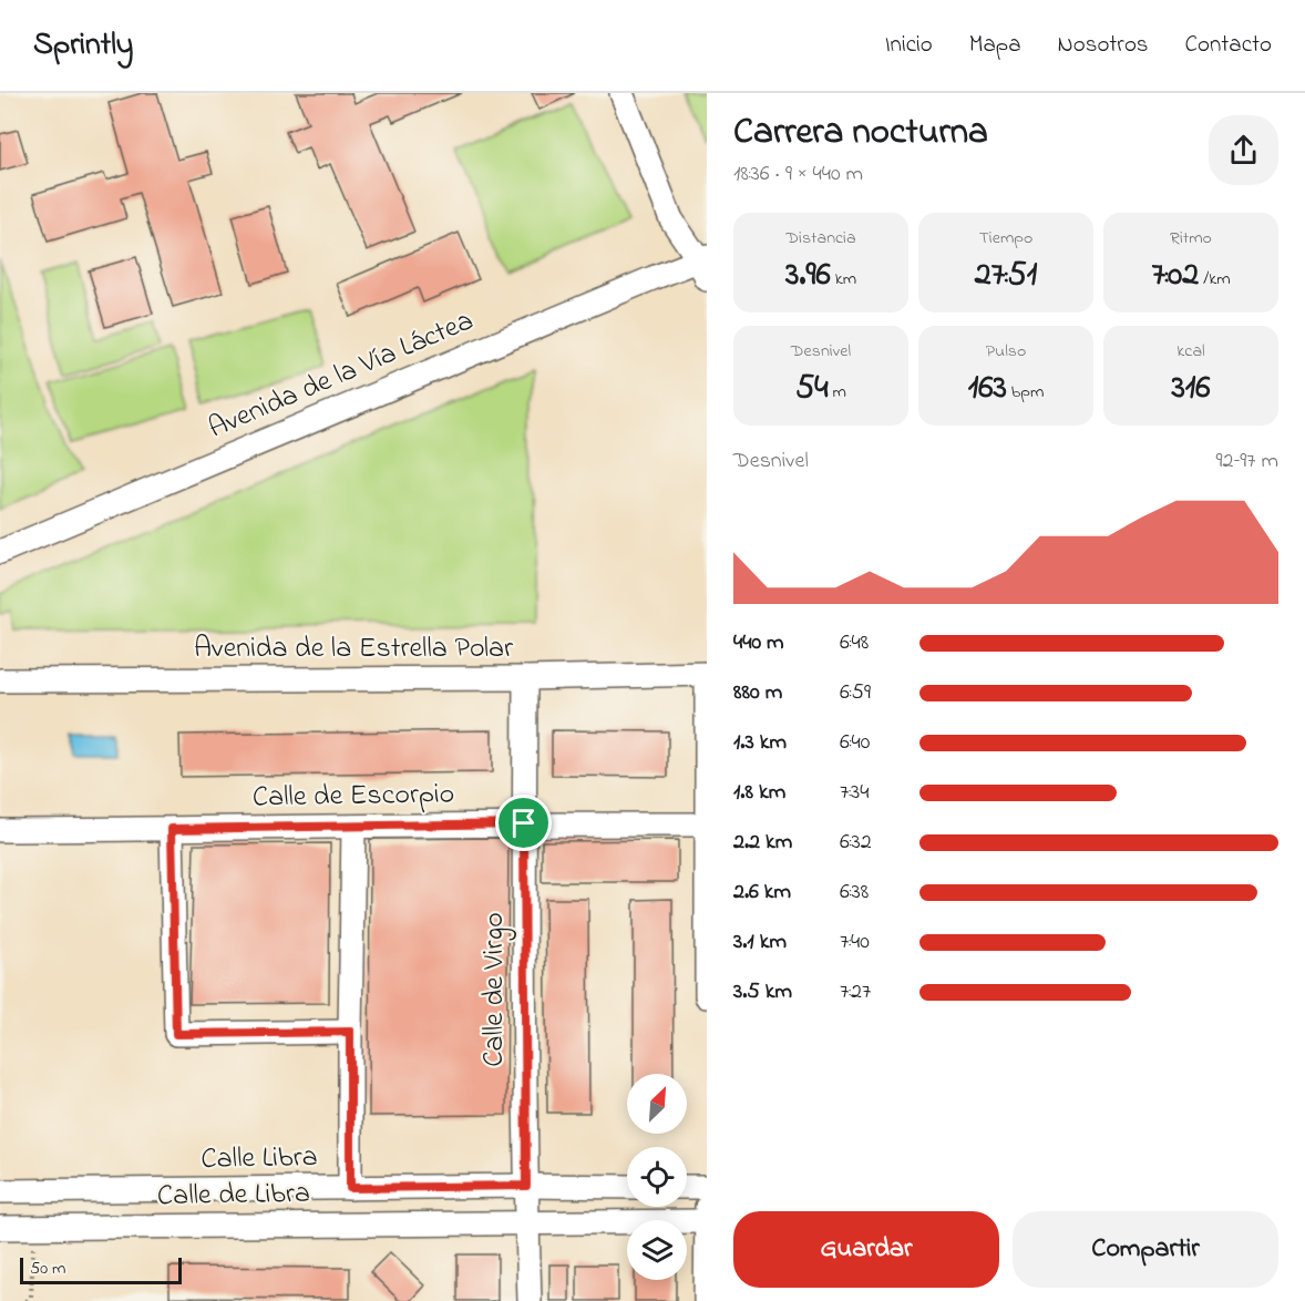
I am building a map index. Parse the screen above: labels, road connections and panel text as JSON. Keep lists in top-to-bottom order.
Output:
{
  "streets": {
    "street": [
      "Avenida de la Vía Láctea",
      "Avenida de la Estrella Polar",
      "Calle de Escorpio",
      "Calle de Virgo",
      "Calle Libra",
      "Calle de Libra"
    ]
  },
  "crossings": [
    ["Avenida de la Estrella Polar", "Calle de Virgo"],
    ["Calle de Escorpio", "Calle de Virgo"],
    ["Calle de Virgo", "Calle Libra"],
    ["Calle de Virgo", "Calle de Libra"]
  ],
  "scale_bar": "50 m",
  "north": "top right",
  "page": {
    "header": "Sprintly",
    "nav": [
      "Inicio",
      "Mapa",
      "Nosotros",
      "Contacto"
    ],
    "heading": ["Carrera nocturna", "18:36 · 9 × 440 m"],
    "stats": [
      ["Distancia", "3.96 km"],
      ["Tiempo", "27:51"],
      ["Ritmo", "7:02 /km"],
      ["Desnivel", "54 m"],
      ["Pulso", "163 bpm"],
      ["kcal", "316"]
    ],
    "chart": ["Desnivel", "92–97 m"],
    "list": [
      {
        "name": "440 m",
        "note": "6:48"
      },
      {
        "name": "880 m",
        "note": "6:59"
      },
      {
        "name": "1.3 km",
        "note": "6:40"
      },
      {
        "name": "1.8 km",
        "note": "7:34"
      },
      {
        "name": "2.2 km",
        "note": "6:32"
      },
      {
        "name": "2.6 km",
        "note": "6:38"
      },
      {
        "name": "3.1 km",
        "note": "7:40"
      },
      {
        "name": "3.5 km",
        "note": "7:27"
      }
    ],
    "buttons": ["Guardar", "Compartir"],
    "scale": "50 m"
  }
}
